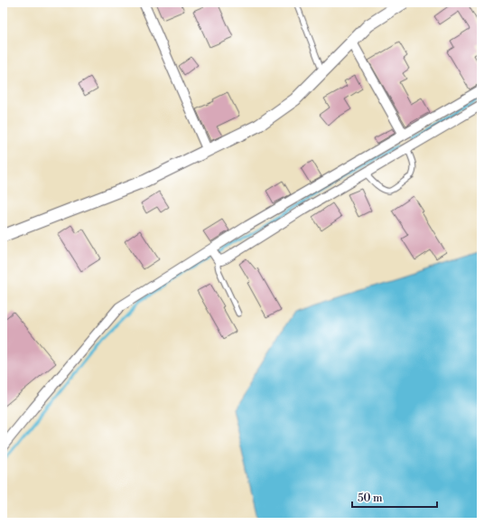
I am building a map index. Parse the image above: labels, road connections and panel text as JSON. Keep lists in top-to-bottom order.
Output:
{
  "scale_bar": "50 m"
}
